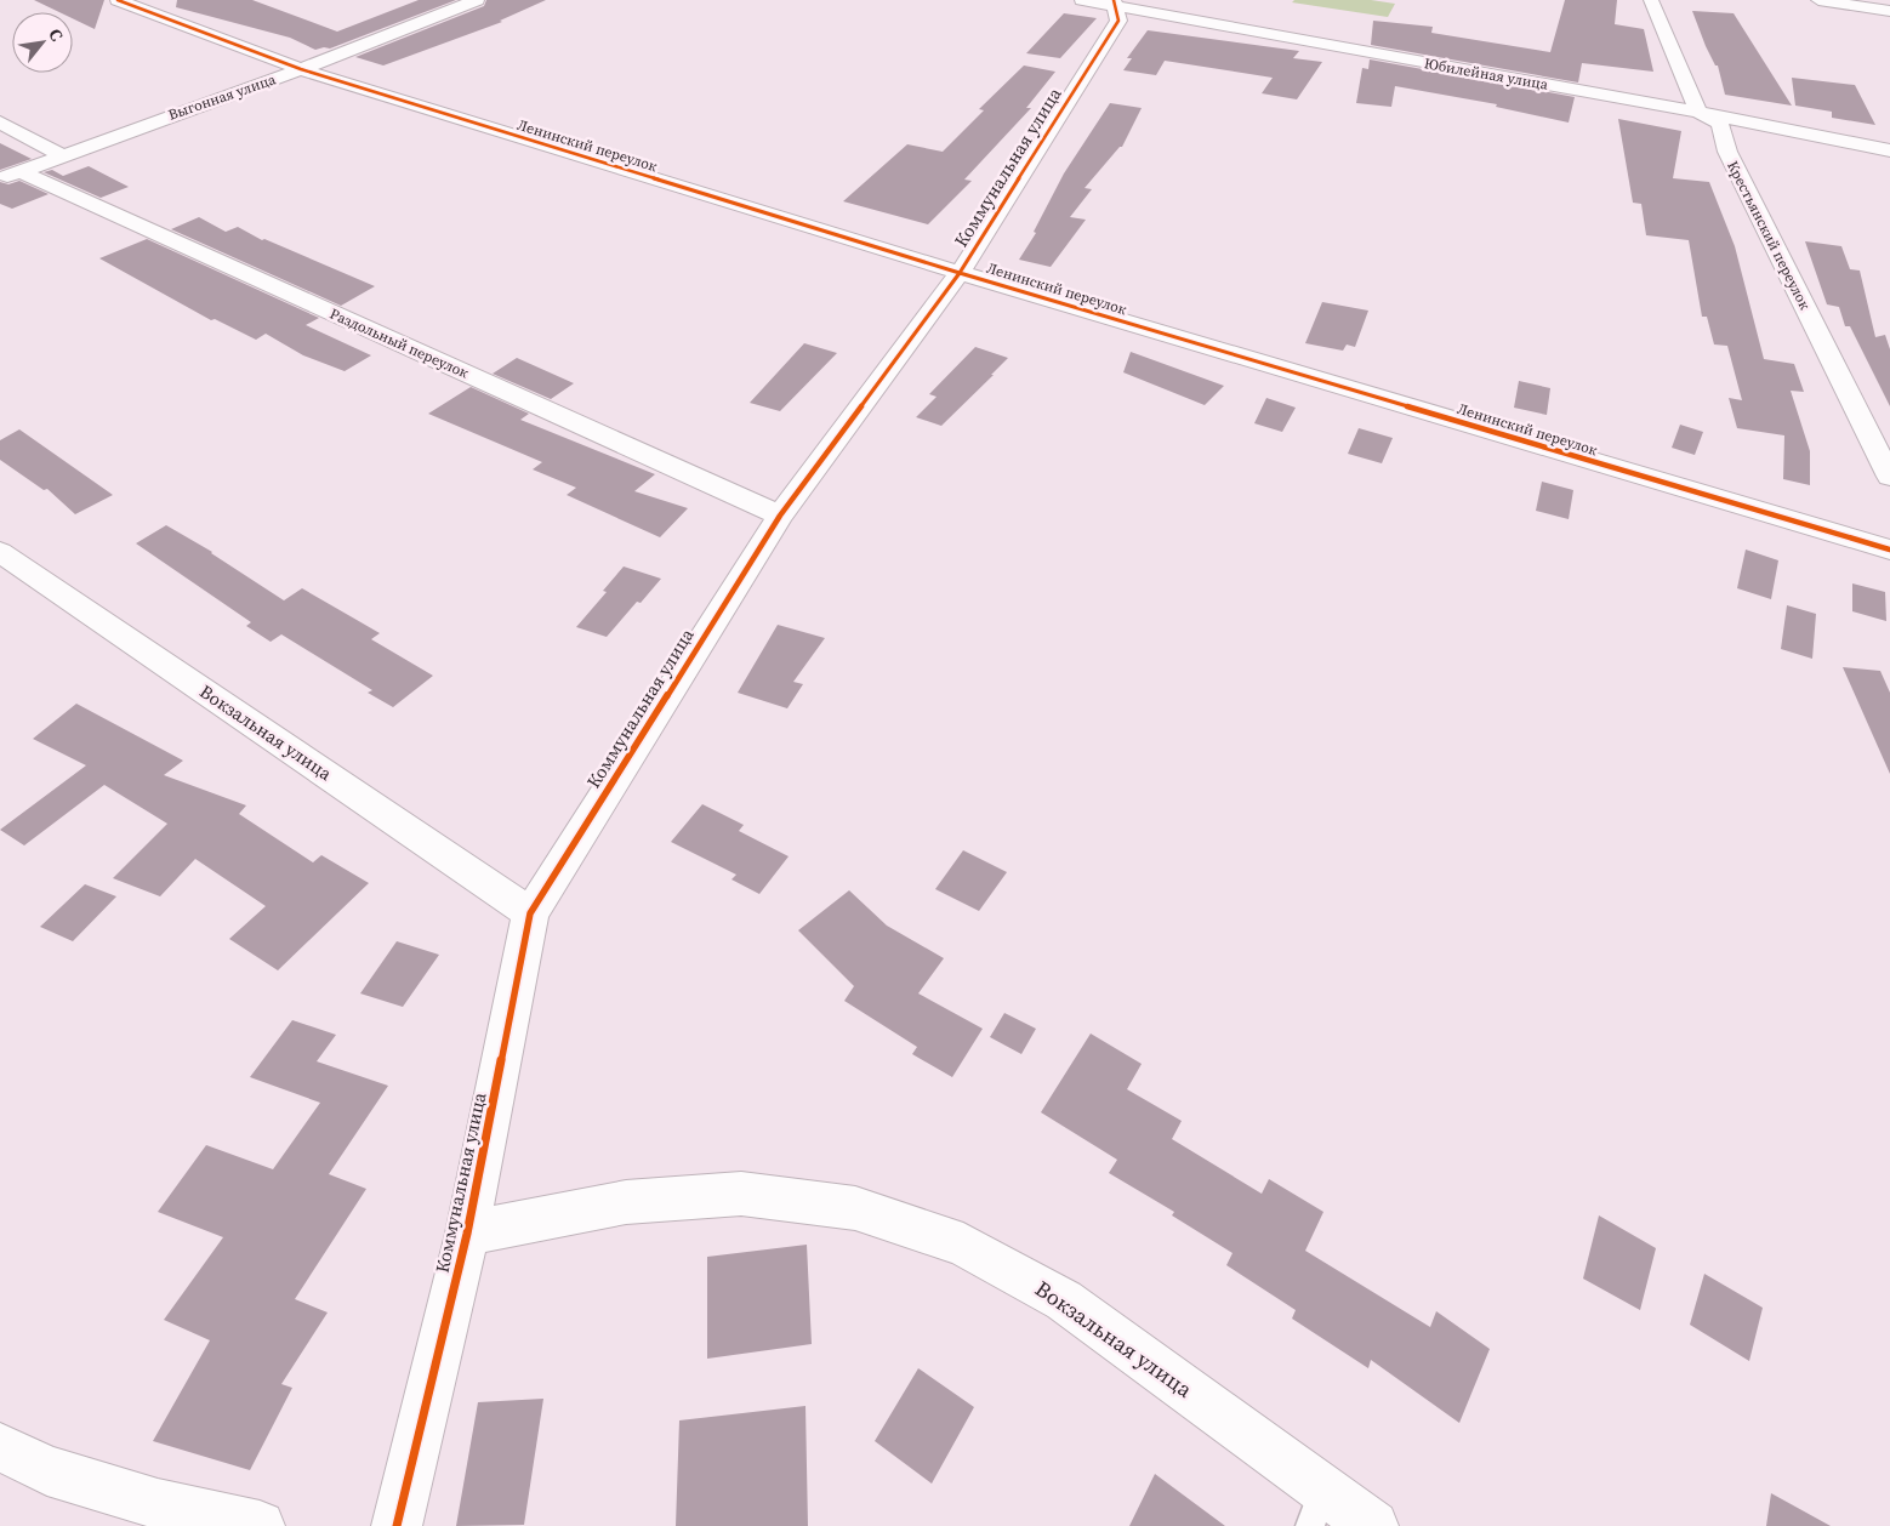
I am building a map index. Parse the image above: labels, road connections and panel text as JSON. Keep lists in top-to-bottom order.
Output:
{
  "streets": {
    "street": [
      "Юбилейная улица",
      "Выгонная улица",
      "Ленинский переулок",
      "Коммунальная улица",
      "Крестьянский переулок",
      "Раздольный переулок",
      "Вокзальная улица"
    ]
  },
  "crossings": [
    ["Юбилейная улица", "Коммунальная улица"],
    ["Юбилейная улица", "Крестьянский переулок"],
    ["Выгонная улица", "Ленинский переулок"],
    ["Выгонная улица", "Раздольный переулок"],
    ["Ленинский переулок", "Коммунальная улица"],
    ["Коммунальная улица", "Раздольный переулок"],
    ["Коммунальная улица", "Вокзальная улица"]
  ],
  "north": "top right"
}
